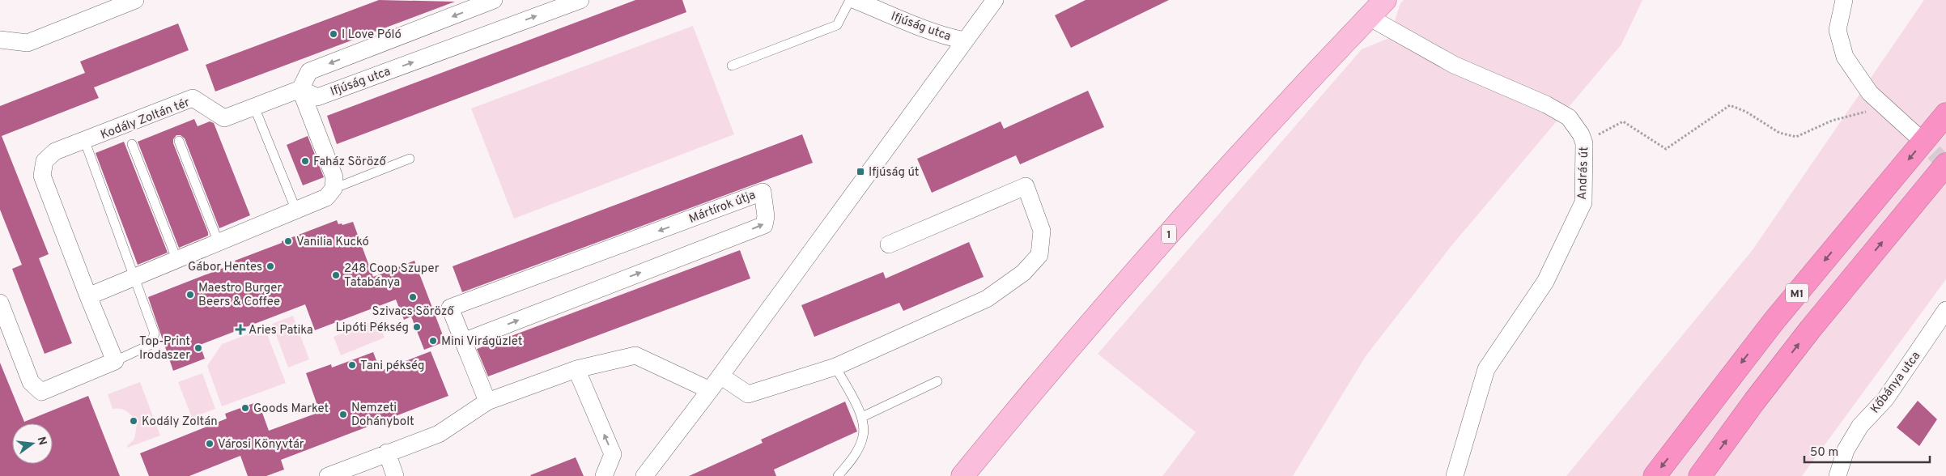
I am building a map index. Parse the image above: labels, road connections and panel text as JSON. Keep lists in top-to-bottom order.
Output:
{
  "streets": {
    "highway": ["M1"],
    "main road": ["1"],
    "street": [
      "Ifjúság utca",
      "Kodály Zoltán tér",
      "András út",
      "Mártírok útja",
      "Kőbánya utca"
    ]
  },
  "crossings": [
    ["Ifjúság utca", "Kodály Zoltán tér"],
    ["András út", "1"]
  ],
  "places": {
    "other": [
      "I Love Póló",
      "Faház Söröző",
      "Vanilia Kuckó",
      "Gábor Hentes",
      "248 Coop Szuper Tatabánya",
      "Maestro Burger Beers & Coffee",
      "Szivacs Söröző",
      "Lipóti Pékség",
      "Mini Virágüzlet",
      "Top-Print Irodaszer",
      "Tani pékség",
      "Goods Market",
      "Nemzeti Dohánybolt",
      "Kodály Zoltán",
      "Városi Könyvtár"
    ],
    "transit": ["Ifjúság út"],
    "health": ["Aries Patika"]
  },
  "scale_bar": "50 m",
  "north": "right"
}
